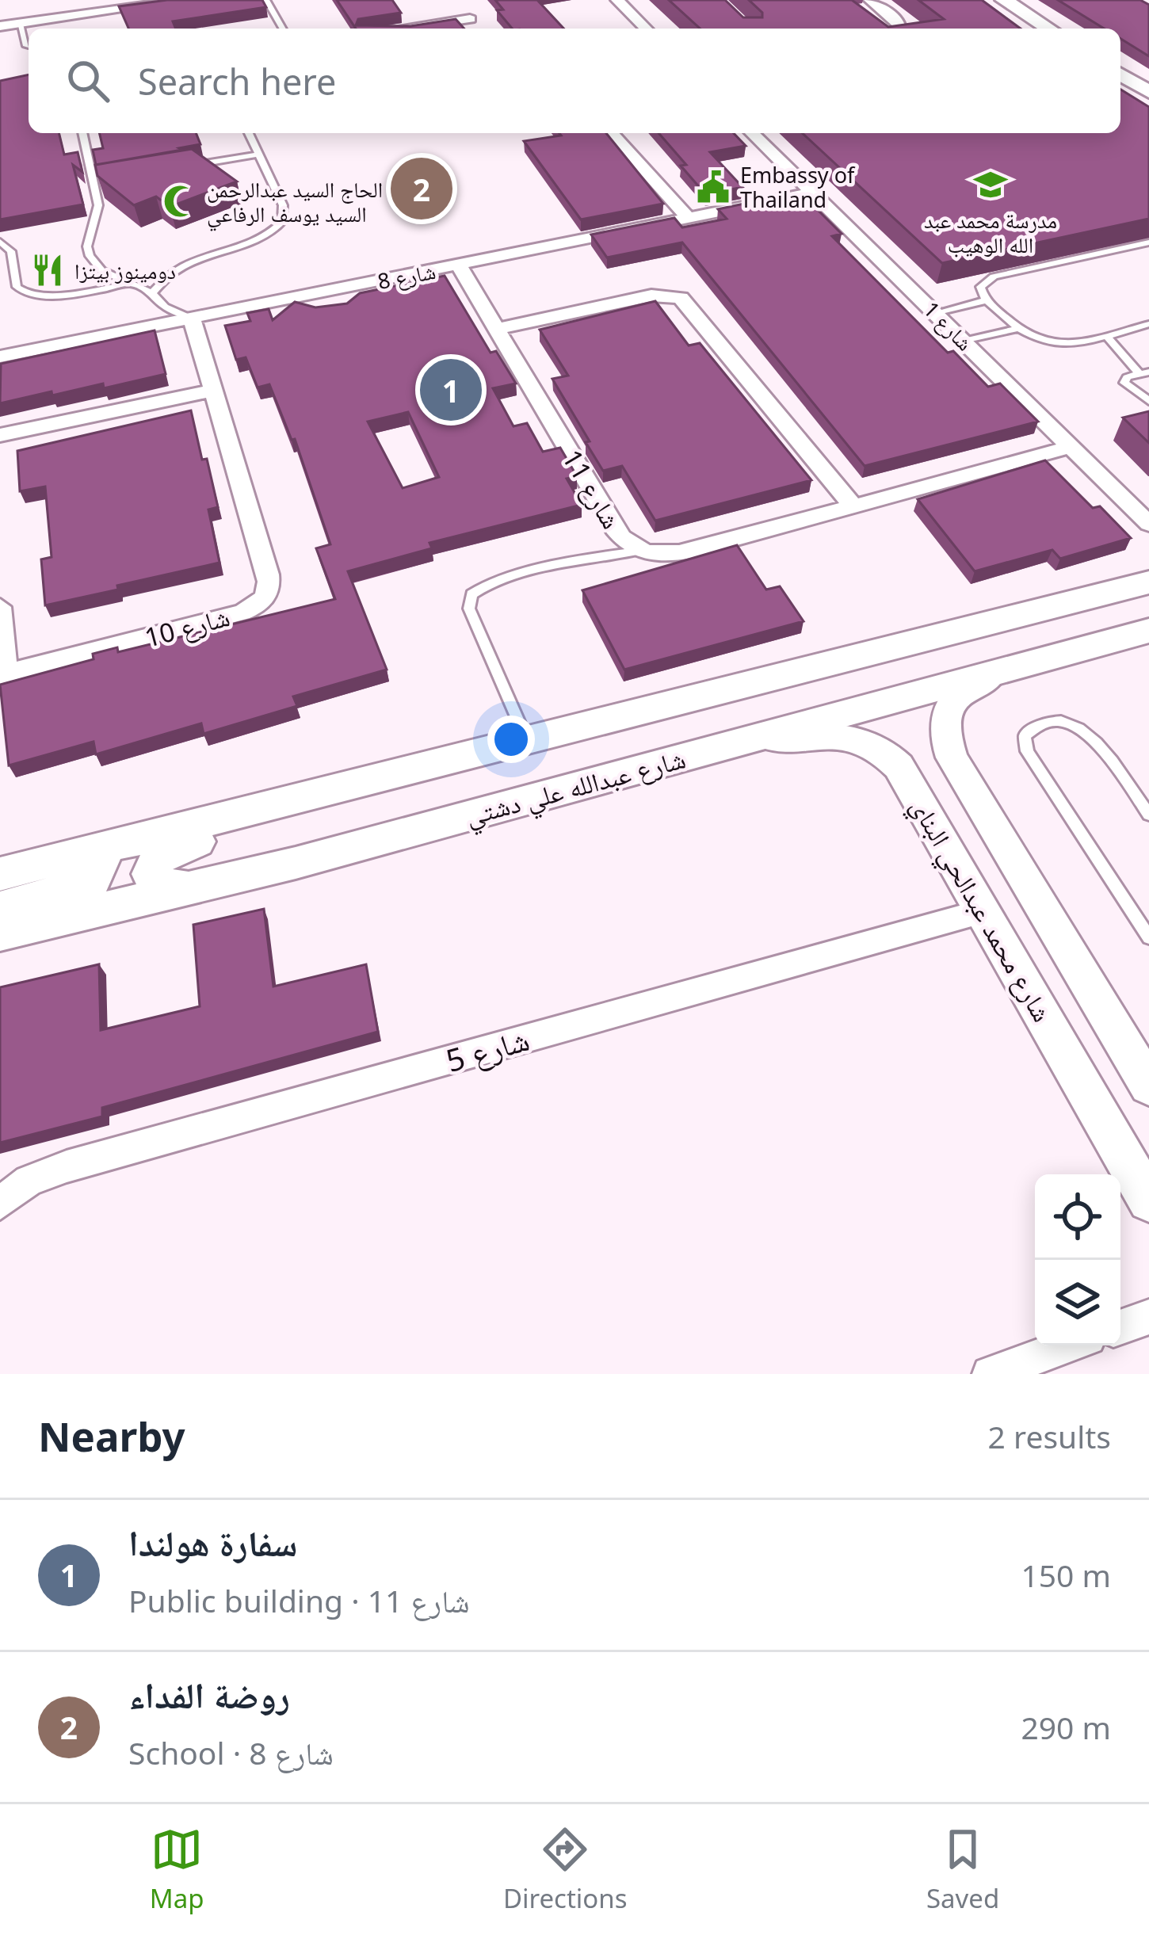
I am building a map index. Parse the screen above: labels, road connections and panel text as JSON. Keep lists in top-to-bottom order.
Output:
{
  "streets": {
    "main road": ["شارع عبدالله علي دشتي"],
    "street": [
      "شارع 8",
      "شارع 1",
      "شارع 11",
      "شارع 10",
      "شارع محمد عبدالحي البناي",
      "شارع 5"
    ]
  },
  "crossings": [
    ["شارع 8", "شارع 1"],
    ["شارع 8", "شارع 11"],
    ["شارع 8", "شارع 10"],
    ["شارع 1", "شارع 11"],
    ["شارع عبدالله علي دشتي", "شارع محمد عبدالحي البناي"],
    ["شارع محمد عبدالحي البناي", "شارع 5"]
  ],
  "places": {
    "school or university": ["مدرسة محمد عبد الله الوهيب"],
    "public building": ["Embassy of Thailand"],
    "mosque": ["الحاج السيد عبدالرحمن السيد يوسف الرفاعي"],
    "restaurant": ["دومينوز بيتزا"]
  },
  "page": {
    "search": "Search here",
    "pins": ["2", "1"],
    "heading": ["Nearby", "2 results"],
    "list": [
      {
        "mark": "1",
        "name": "سفارة هولندا",
        "note": "Public building · شارع 11",
        "value": "150 m"
      },
      {
        "mark": "2",
        "name": "روضة الفداء",
        "note": "School · شارع 8",
        "value": "290 m"
      }
    ],
    "nav": ["Map", "Directions", "Saved"]
  }
}
